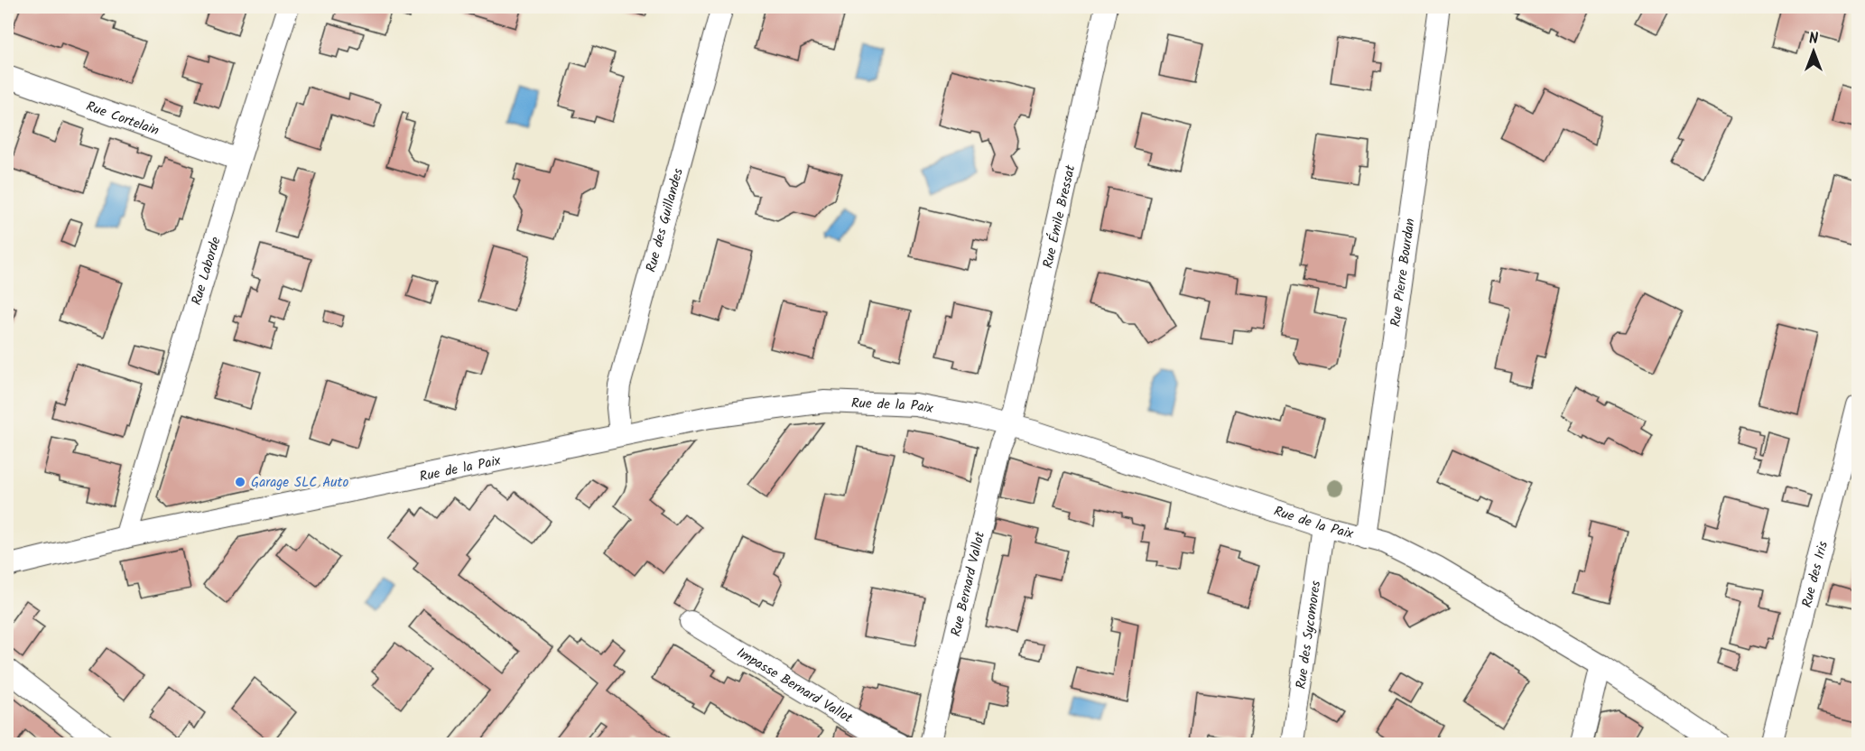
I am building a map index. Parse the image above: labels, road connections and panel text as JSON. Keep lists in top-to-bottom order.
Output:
{
  "streets": {
    "street": [
      "Rue Cortelain",
      "Rue Émile Bressat",
      "Rue des Guillandes",
      "Rue Laborde",
      "Rue Pierre Bourdan",
      "Rue de la Paix",
      "Rue des Iris",
      "Rue Bernard Vallot",
      "Rue des Sycomores",
      "Impasse Bernard Vallot"
    ]
  },
  "crossings": [
    ["Rue Cortelain", "Rue Laborde"],
    ["Rue Émile Bressat", "Rue de la Paix"],
    ["Rue Émile Bressat", "Rue Bernard Vallot"],
    ["Rue des Guillandes", "Rue de la Paix"],
    ["Rue Laborde", "Rue de la Paix"],
    ["Rue Pierre Bourdan", "Rue de la Paix"],
    ["Rue de la Paix", "Rue Bernard Vallot"],
    ["Rue de la Paix", "Rue des Sycomores"]
  ],
  "places": ["Garage SLC Auto"],
  "north": "top"
}
